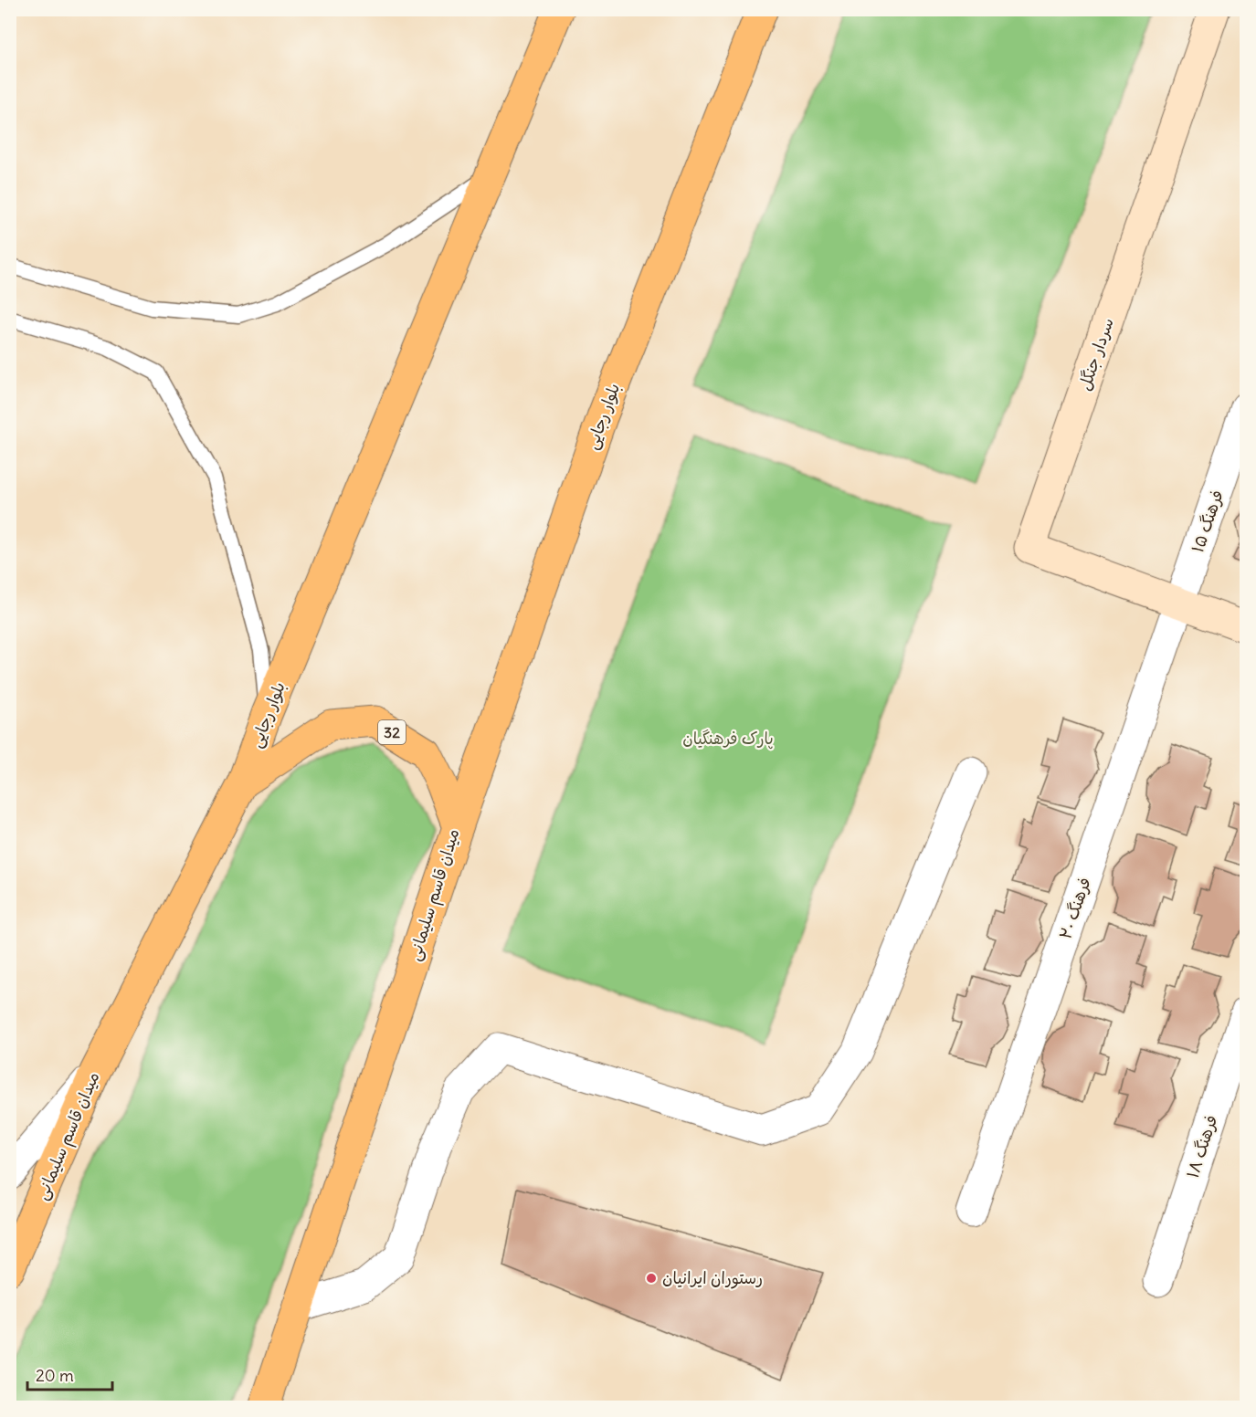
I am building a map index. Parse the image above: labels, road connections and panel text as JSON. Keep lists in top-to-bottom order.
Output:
{
  "streets": {
    "highway": ["بلوار رجایی", "32", "میدان قاسم سلیمانی"],
    "street": [
      "سردار جنگل",
      "فرهنگ ۱۵",
      "فرهنگ ۲۰",
      "فرهنگ ۱۸"
    ]
  },
  "crossings": [
    ["سردار جنگل", "فرهنگ ۱۵"],
    ["سردار جنگل", "فرهنگ ۲۰"],
    ["بلوار رجایی", "میدان قاسم سلیمانی"],
    ["فرهنگ ۱۵", "فرهنگ ۲۰"]
  ],
  "parks": ["پارک فرهنگیان"],
  "places": ["رستوران ایرانیان"],
  "scale_bar": "20 m"
}
